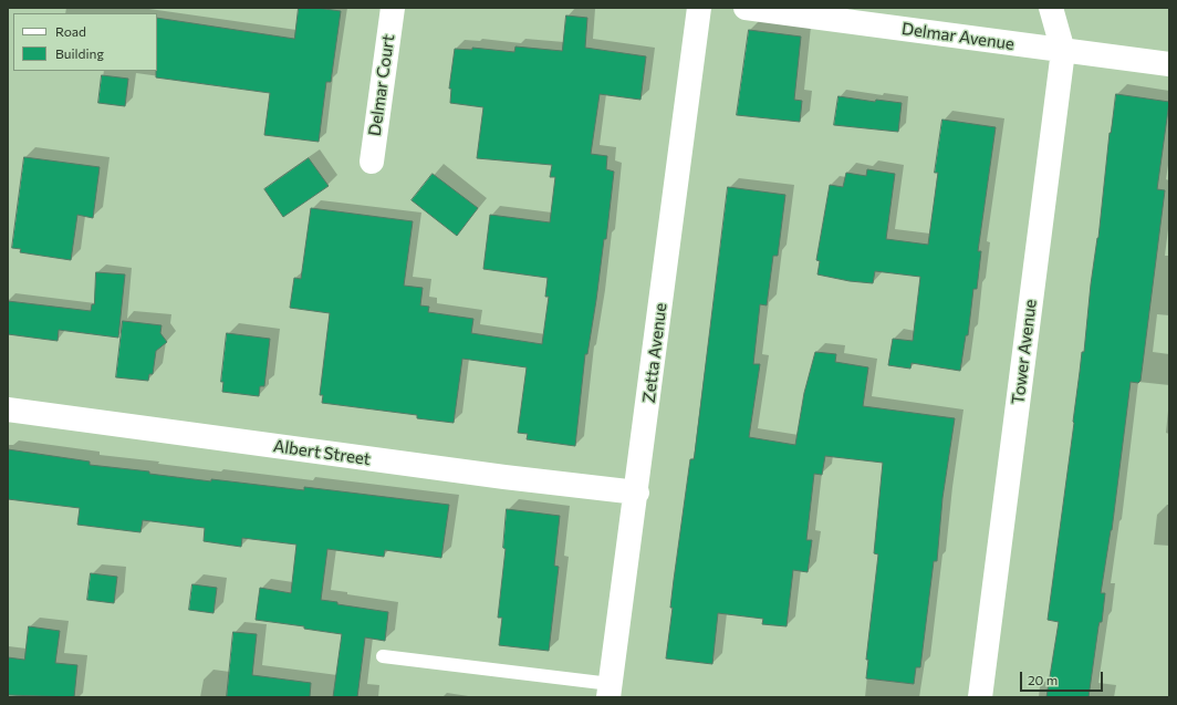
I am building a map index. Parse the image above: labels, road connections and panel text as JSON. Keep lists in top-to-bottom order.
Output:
{
  "streets": {
    "street": [
      "Delmar Avenue",
      "Delmar Court",
      "Tower Avenue",
      "Zetta Avenue",
      "Albert Street"
    ]
  },
  "crossings": [
    ["Delmar Avenue", "Tower Avenue"],
    ["Zetta Avenue", "Albert Street"]
  ],
  "legend": ["Road", "Building"],
  "scale_bar": "20 m"
}
